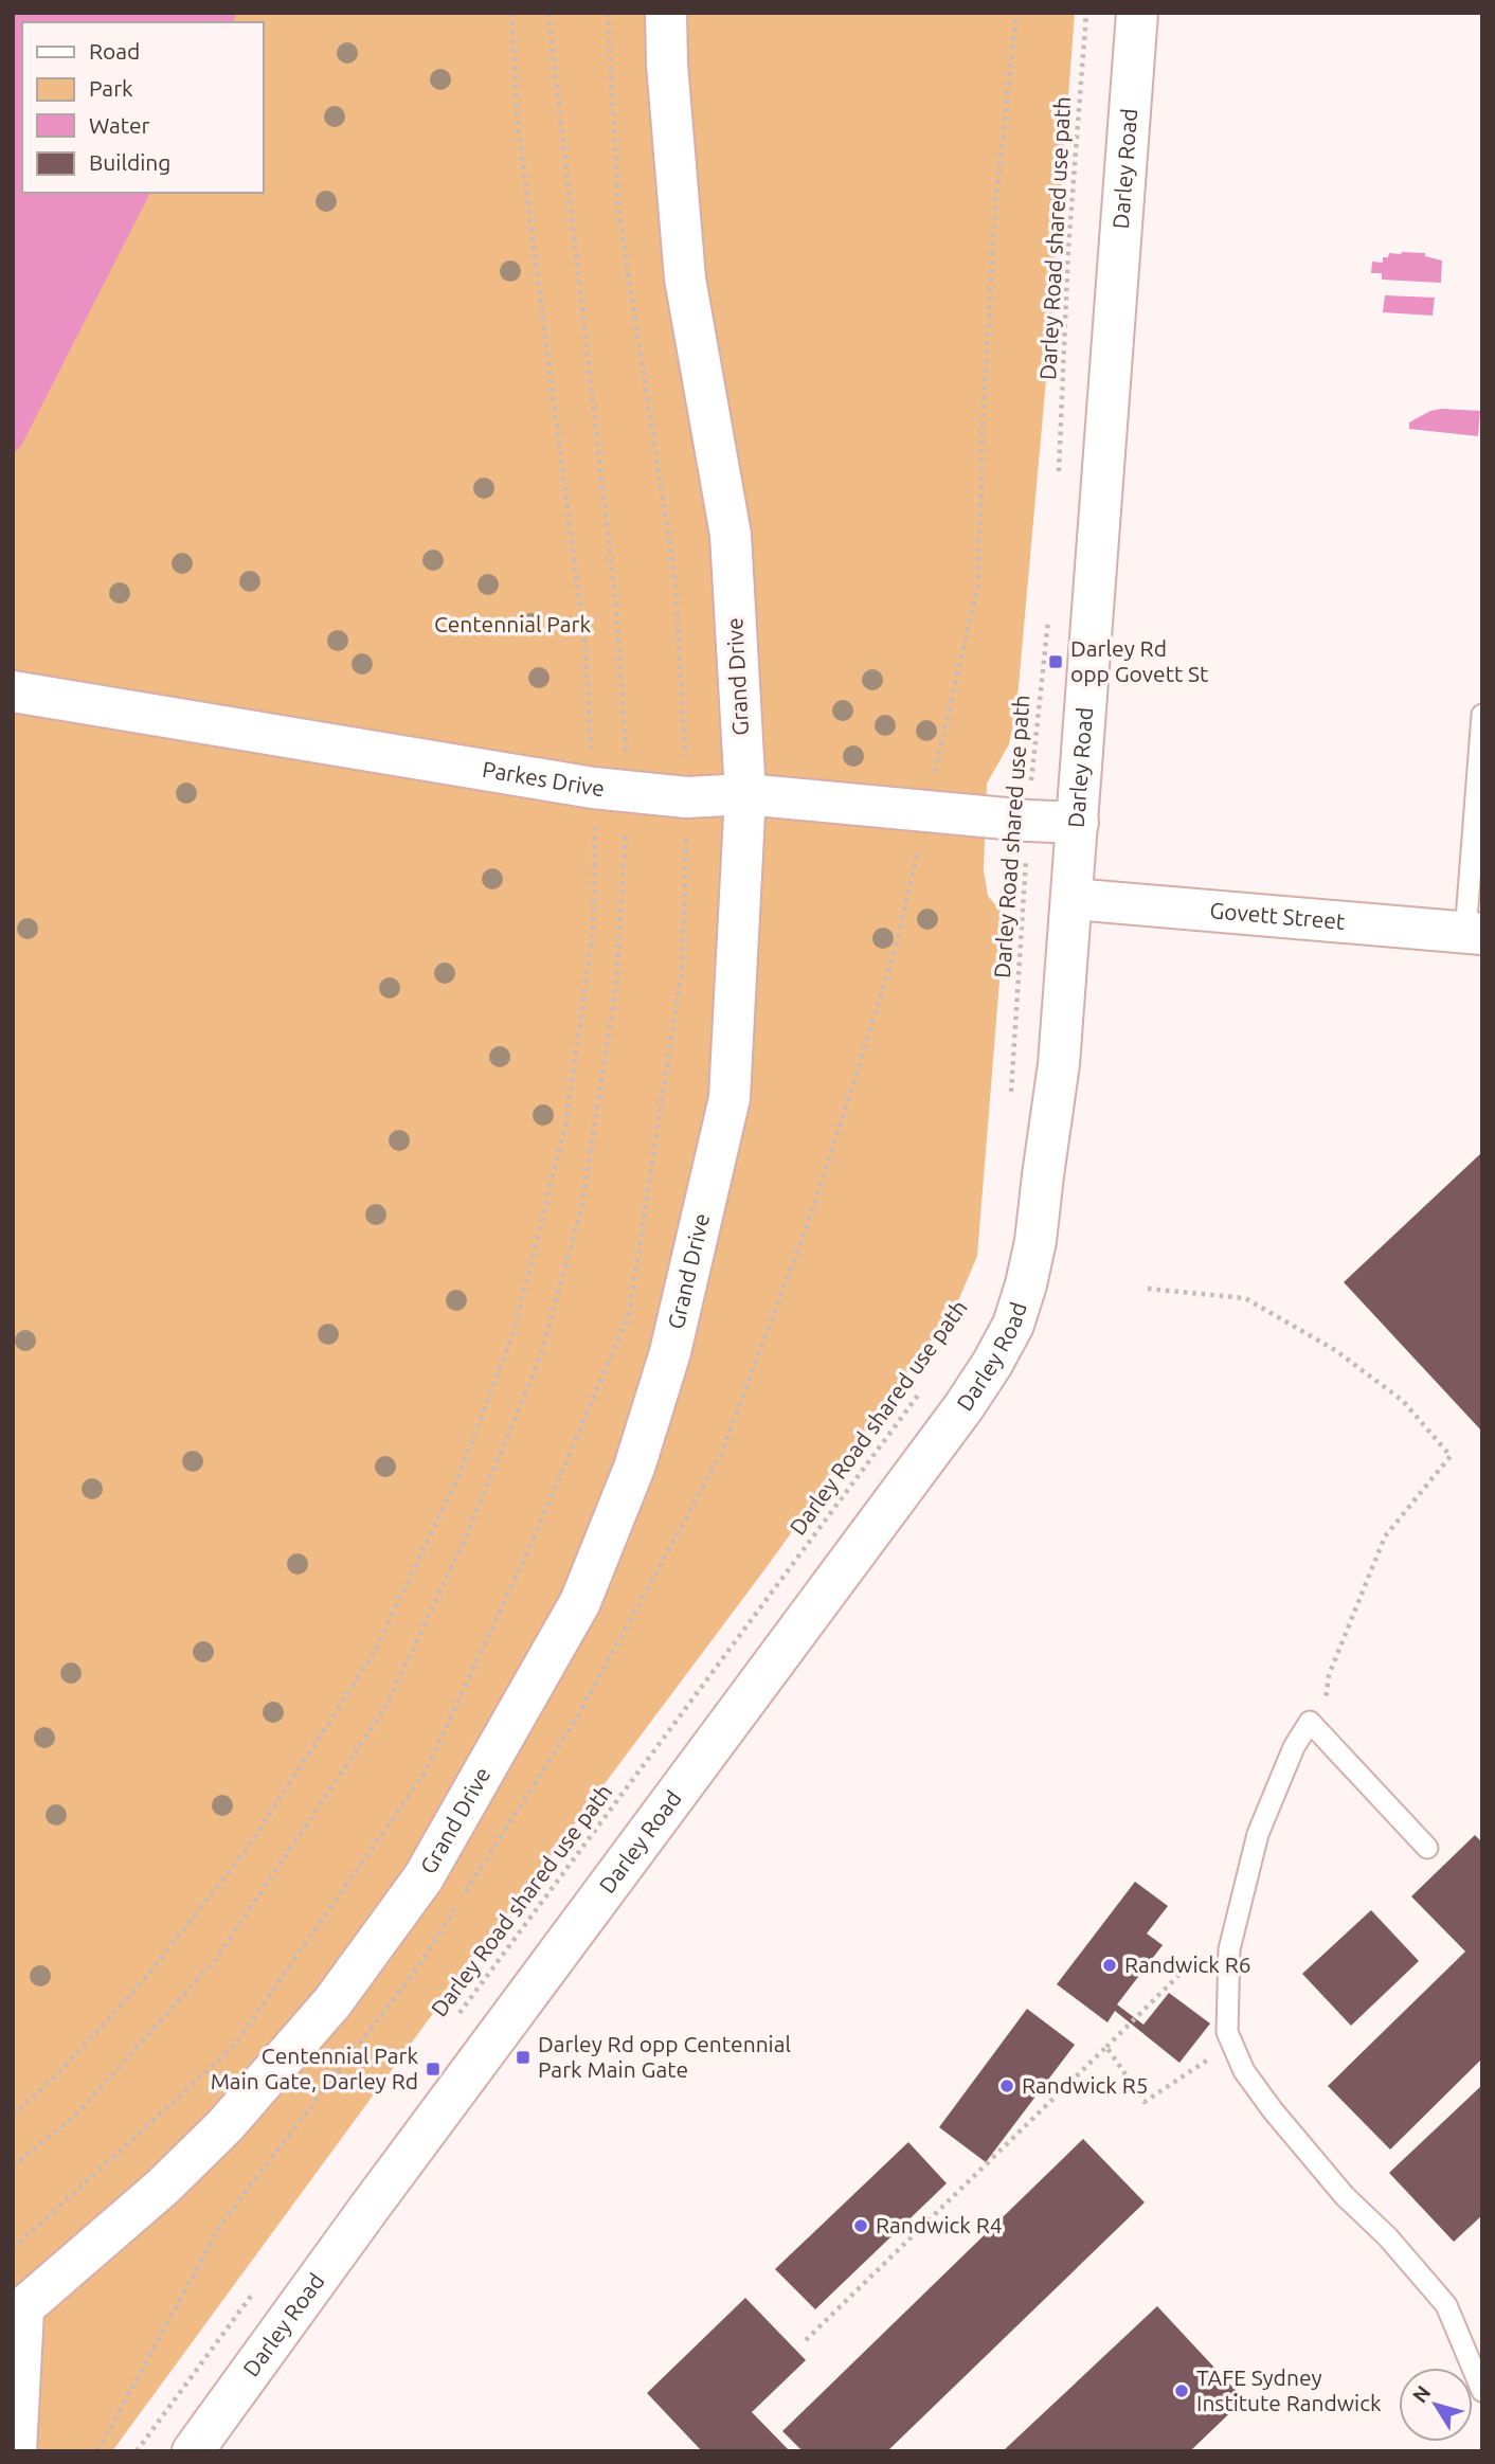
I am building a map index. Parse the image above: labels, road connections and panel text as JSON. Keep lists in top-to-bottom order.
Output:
{
  "streets": {
    "street": [
      "Darley Road",
      "Grand Drive",
      "Parkes Drive",
      "Govett Street"
    ],
    "path": ["Darley Road shared use path"]
  },
  "crossings": [
    ["Darley Road", "Parkes Drive"],
    ["Darley Road", "Govett Street"],
    ["Darley Road shared use path", "Parkes Drive"],
    ["Grand Drive", "Parkes Drive"]
  ],
  "parks": ["Centennial Park"],
  "places": {
    "transit": ["Darley Rd opp Govett St", "Darley Rd opp Centennial Park Main Gate", "Centennial Park Main Gate, Darley Rd"],
    "other": [
      "Randwick R6",
      "Randwick R5",
      "Randwick R4",
      "TAFE Sydney Institute Randwick"
    ]
  },
  "legend": [
    "Road",
    "Park",
    "Water",
    "Building"
  ],
  "north": "top left"
}
